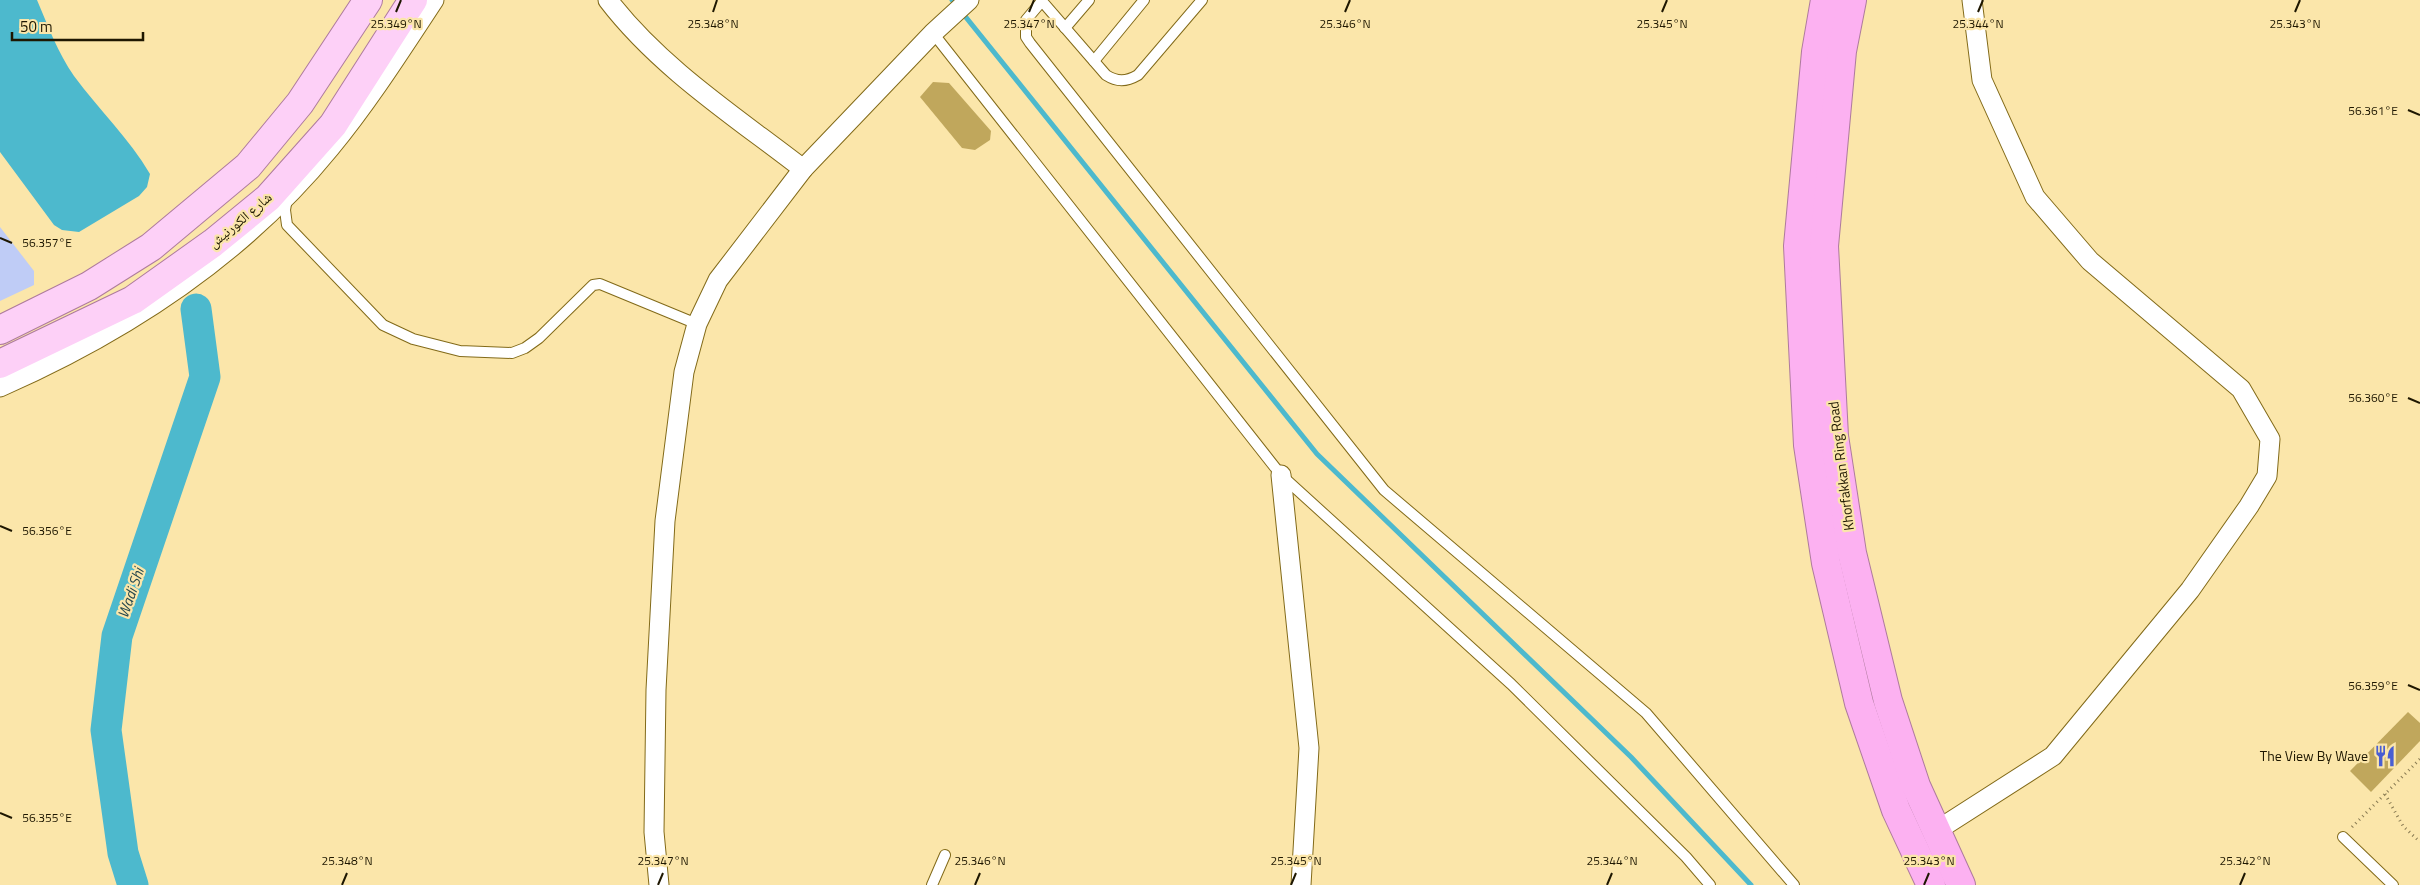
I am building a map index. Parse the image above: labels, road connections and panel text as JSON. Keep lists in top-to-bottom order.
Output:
{
  "streets": {
    "highway": ["Khorfakkan Ring Road"],
    "main road": ["شارع الكورنيش"]
  },
  "water": ["Wadi Shi"],
  "places": {
    "restaurant": ["The View By Wave"]
  },
  "scale_bar": "50 m",
  "coordinates": [
    "25.349°N",
    "25.348°N",
    "25.347°N",
    "25.346°N",
    "25.345°N",
    "25.344°N",
    "25.343°N",
    "56.361°E",
    "56.357°E",
    "56.360°E",
    "56.356°E",
    "56.359°E",
    "56.355°E",
    "25.342°N"
  ]
}
